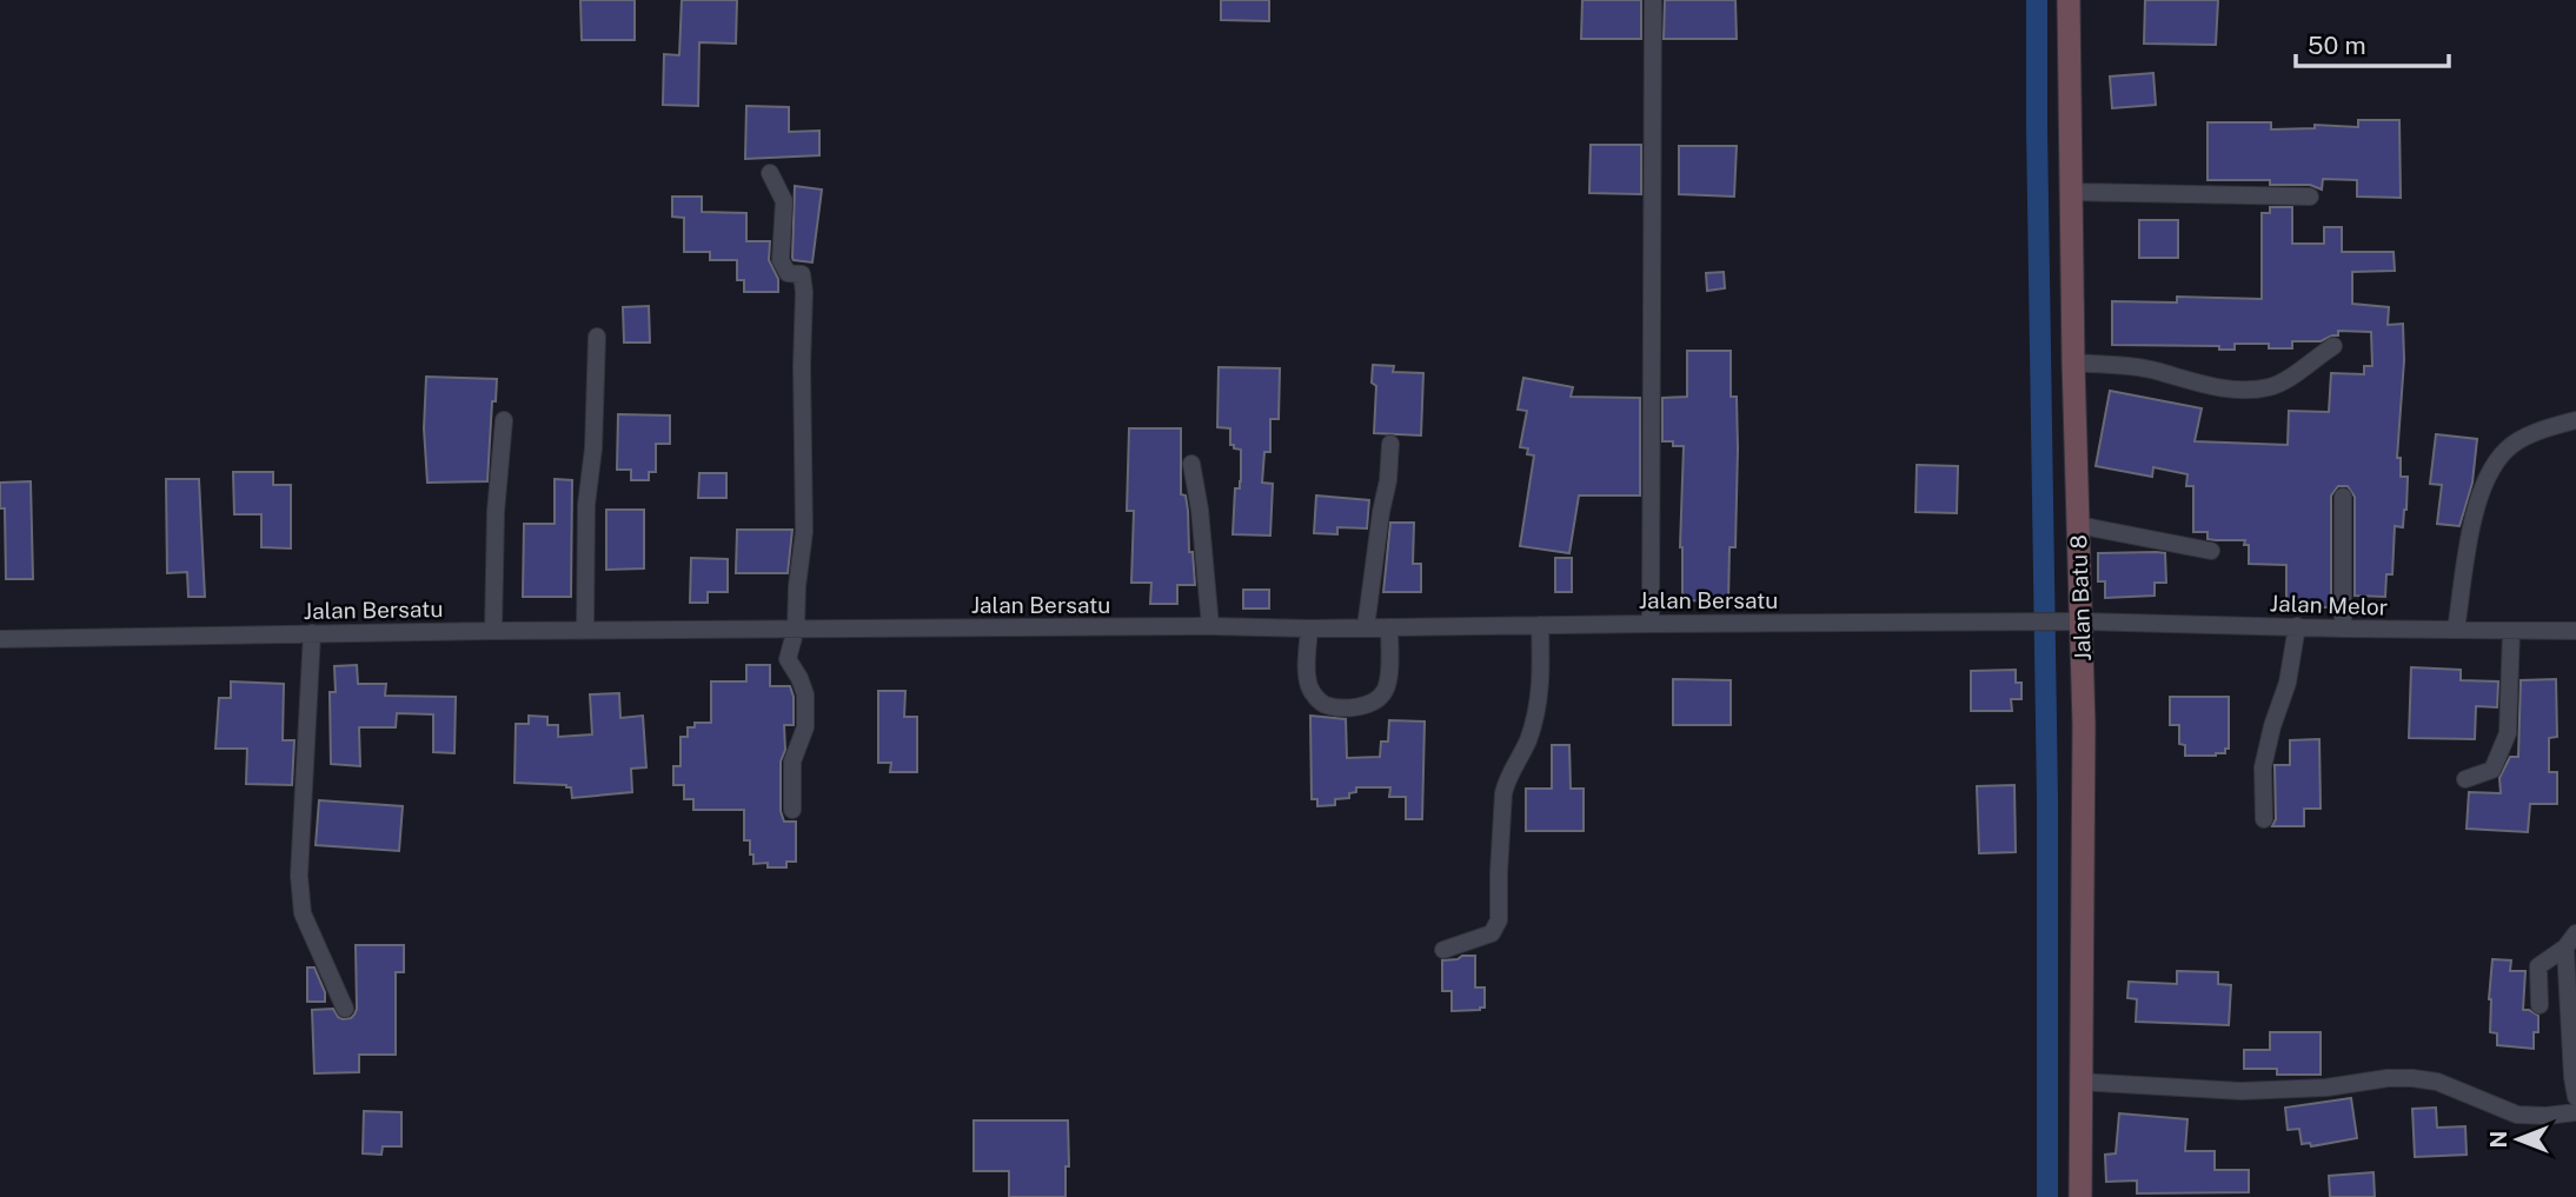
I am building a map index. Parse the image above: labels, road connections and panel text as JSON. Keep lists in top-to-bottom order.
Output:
{
  "streets": {
    "street": ["Jalan Batu 8", "Jalan Bersatu", "Jalan Melor"]
  },
  "crossings": [
    ["Jalan Batu 8", "Jalan Bersatu"],
    ["Jalan Batu 8", "Jalan Melor"],
    ["Jalan Bersatu", "Jalan Melor"]
  ],
  "scale_bar": "50 m",
  "north": "left"
}
